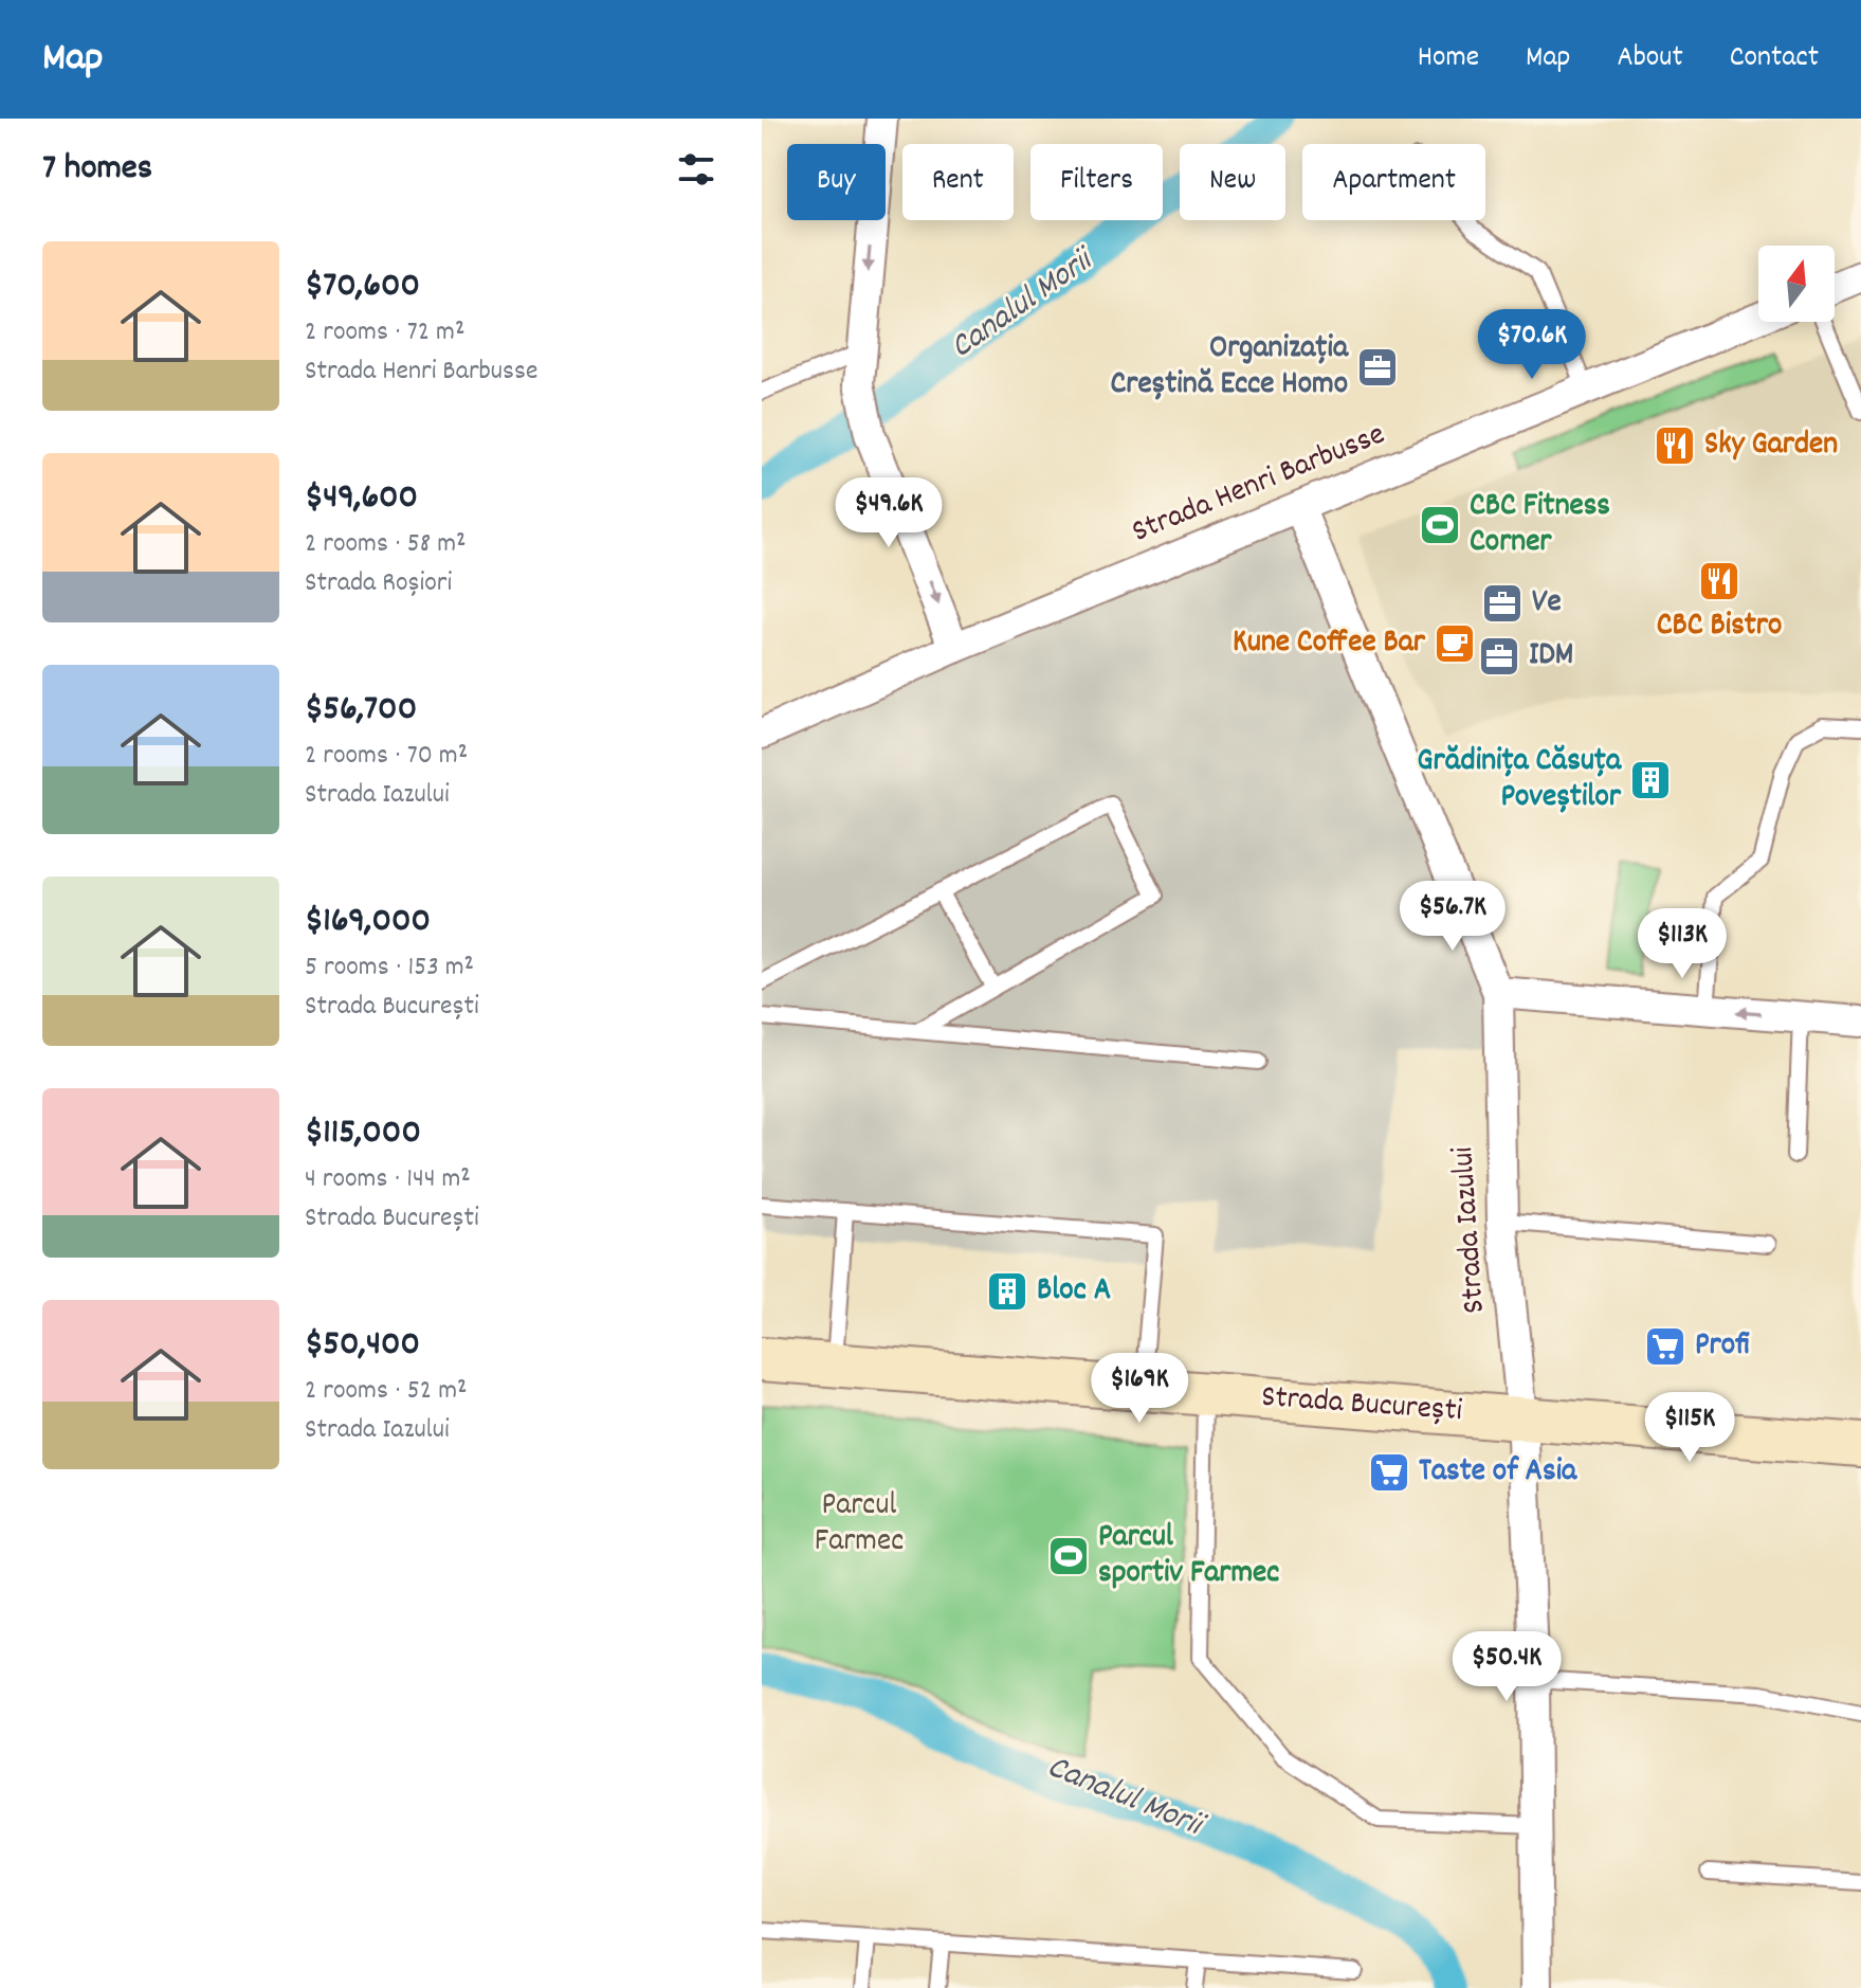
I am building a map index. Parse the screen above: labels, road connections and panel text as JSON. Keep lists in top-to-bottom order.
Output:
{
  "streets": {
    "main road": ["Strada București"],
    "street": ["Strada Henri Barbusse", "Strada Iazului"]
  },
  "crossings": [
    ["Strada Henri Barbusse", "Strada Iazului"],
    ["Strada Iazului", "Strada București"]
  ],
  "water": ["Canalul Morii"],
  "parks": ["Parcul Farmec"],
  "places": {
    "office": ["Organizația Creștină Ecce Homo", "Ve", "IDM"],
    "restaurant": ["Sky Garden", "CBC Bistro"],
    "sports": ["CBC Fitness Corner", "Parcul sportiv Farmec"],
    "cafe": ["Kune Coffee Bar"],
    "building": ["Grădinița Căsuța Poveștilor", "Bloc A"],
    "supermarket": ["Profi", "Taste of Asia"]
  },
  "north": "top",
  "page": {
    "header": "Map",
    "nav": [
      "Home",
      "Map",
      "About",
      "Contact"
    ],
    "heading": "7 homes",
    "chip": [
      "Buy",
      "Rent",
      "Filters",
      "New",
      "Apartment"
    ],
    "list": [
      {
        "name": "$70,600",
        "note": "2 rooms · 72 m² · Strada Henri Barbusse"
      },
      {
        "name": "$49,600",
        "note": "2 rooms · 58 m² · Strada Roșiori"
      },
      {
        "name": "$56,700",
        "note": "2 rooms · 70 m² · Strada Iazului"
      },
      {
        "name": "$169,000",
        "note": "5 rooms · 153 m² · Strada București"
      },
      {
        "name": "$115,000",
        "note": "4 rooms · 144 m² · Strada București"
      },
      {
        "name": "$50,400",
        "note": "2 rooms · 52 m² · Strada Iazului"
      }
    ],
    "price": [
      "$70.6K",
      "$49.6K",
      "$56.7K",
      "$113K",
      "$169K",
      "$115K",
      "$50.4K"
    ]
  }
}
